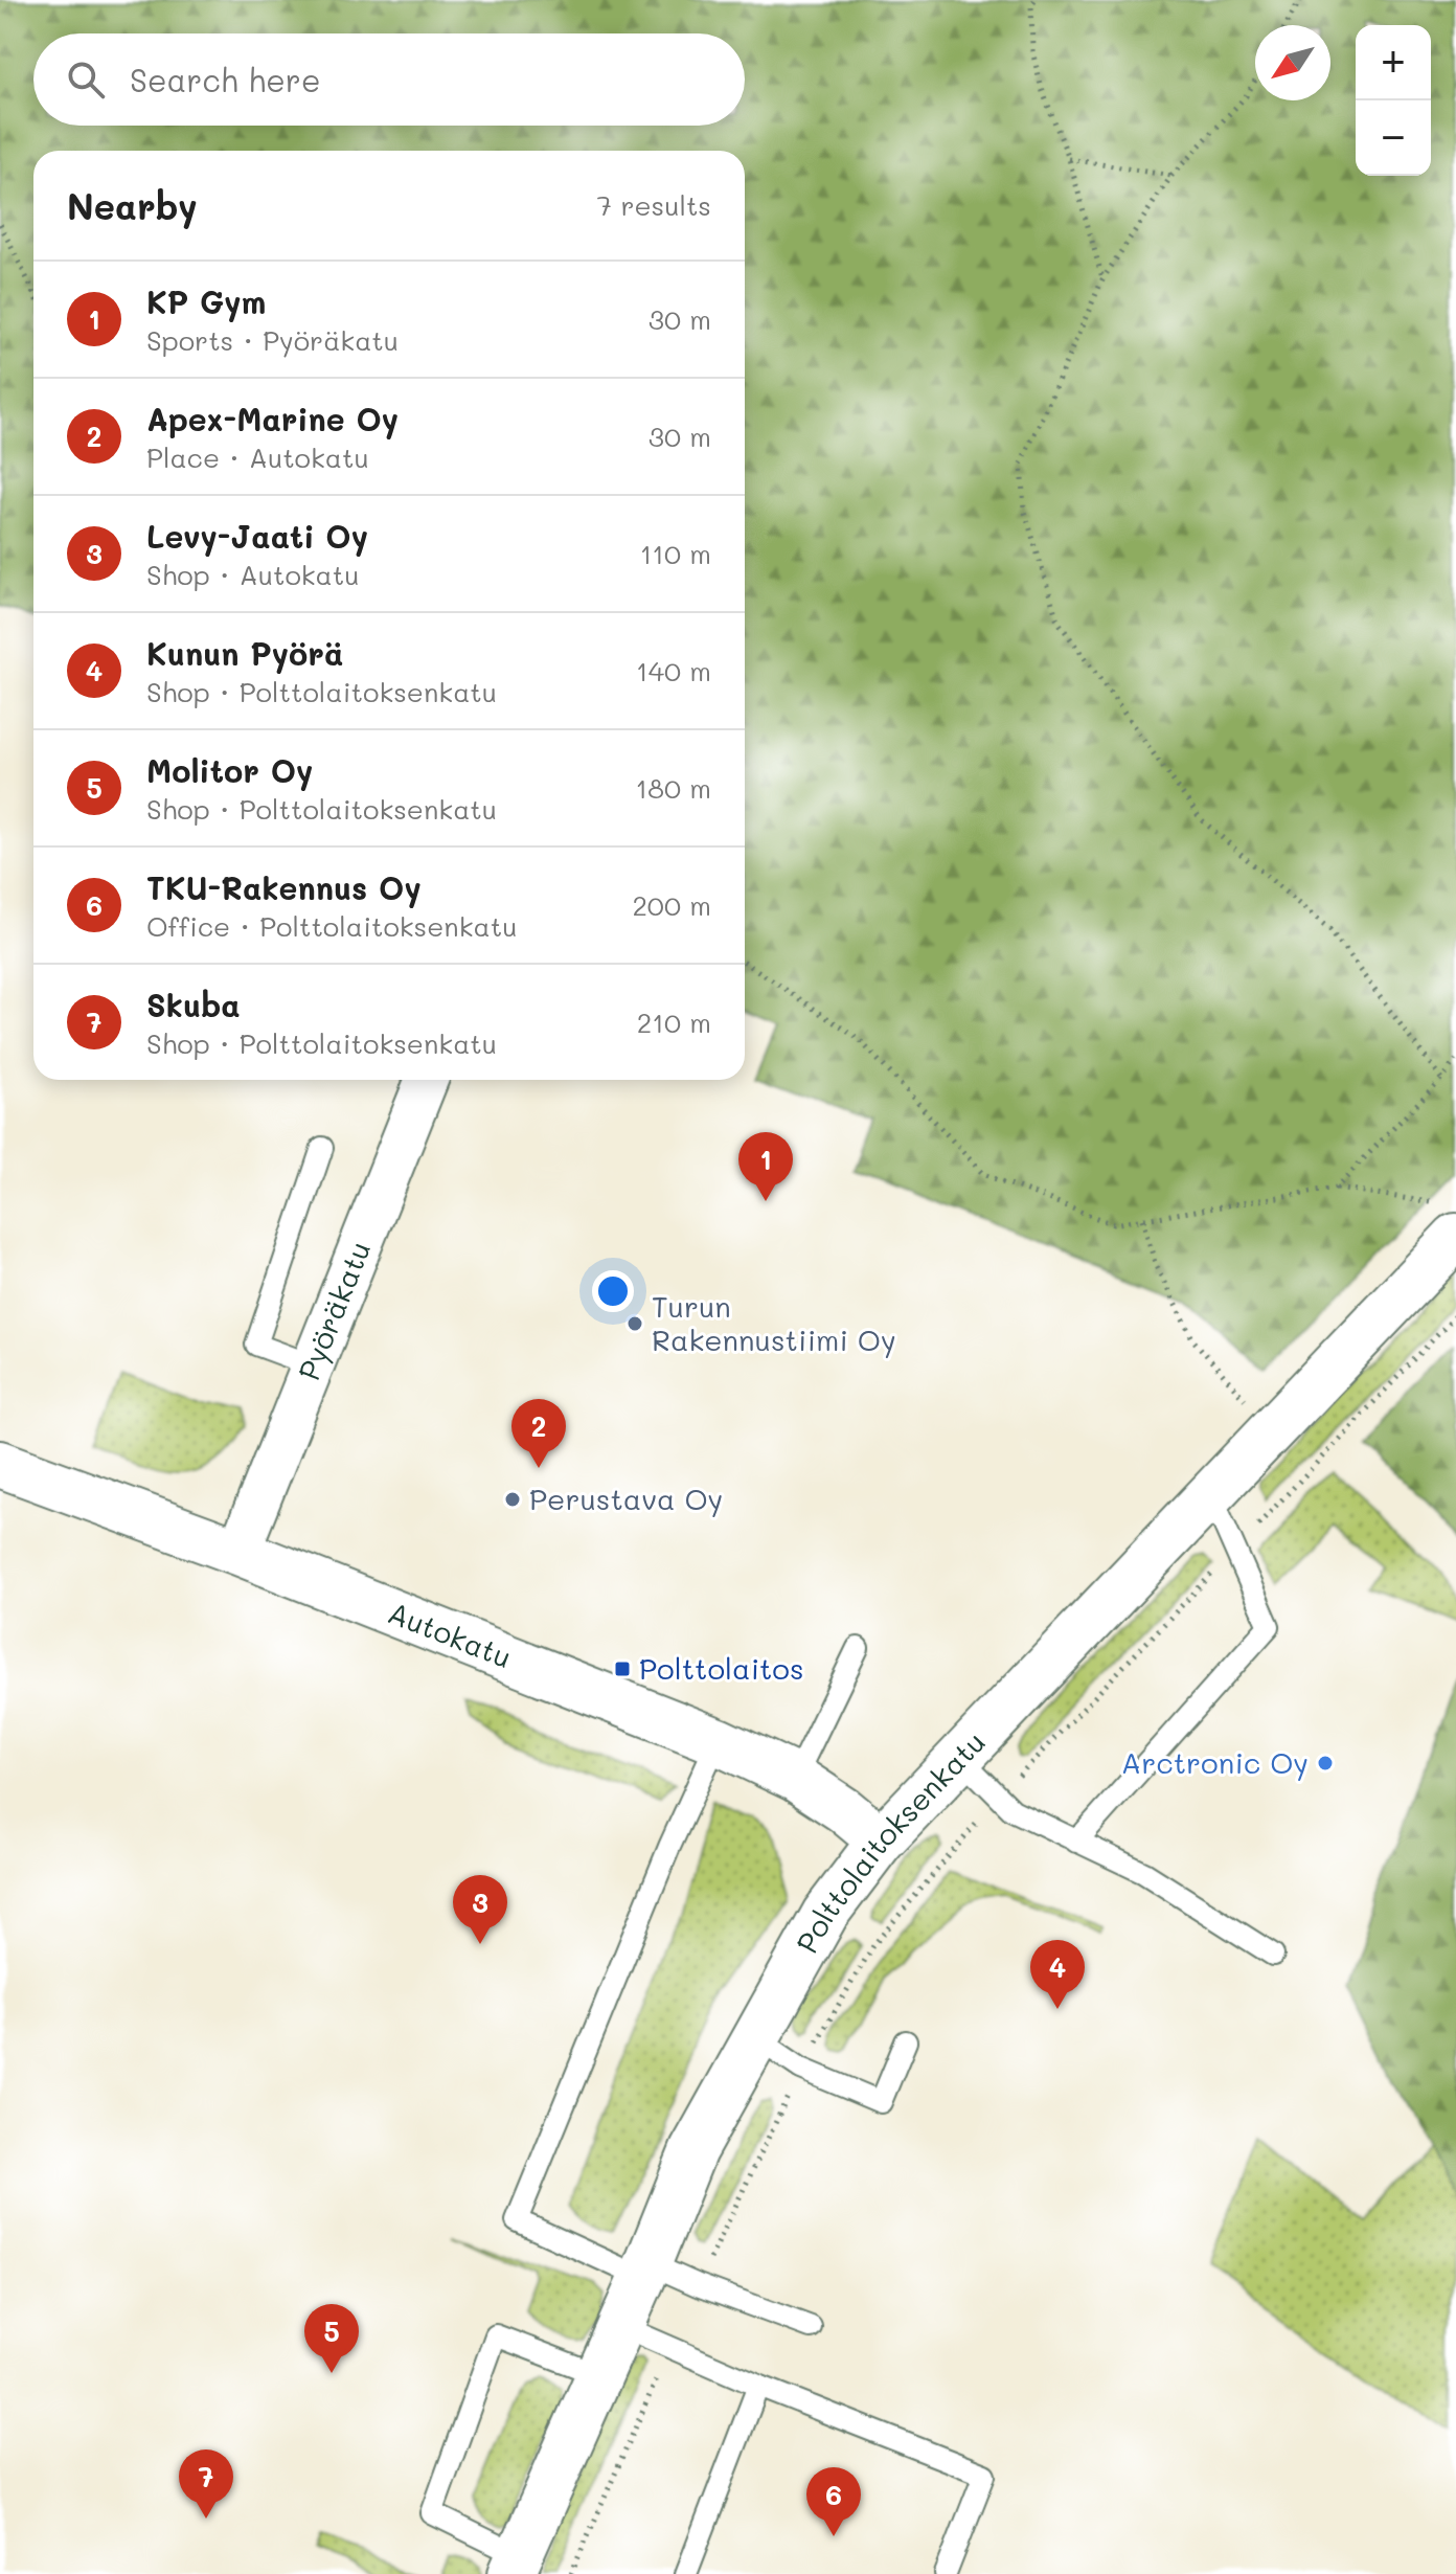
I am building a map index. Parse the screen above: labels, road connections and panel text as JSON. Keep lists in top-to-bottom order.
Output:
{
  "streets": {
    "street": ["Pyöräkatu", "Autokatu", "Polttolaitoksenkatu"]
  },
  "crossings": [
    ["Pyöräkatu", "Autokatu"],
    ["Autokatu", "Polttolaitoksenkatu"]
  ],
  "places": {
    "other": ["Turun Rakennustiimi Oy", "Perustava Oy", "Arctronic Oy"],
    "transit": ["Polttolaitos"]
  },
  "north": "bottom left",
  "page": {
    "map_buttons": ["+", "−"],
    "search": "Search here",
    "heading": ["Nearby", "7 results"],
    "list": [
      {
        "mark": "1",
        "name": "KP Gym",
        "note": "Sports · Pyöräkatu",
        "value": "30 m"
      },
      {
        "mark": "2",
        "name": "Apex-Marine Oy",
        "note": "Place · Autokatu",
        "value": "30 m"
      },
      {
        "mark": "3",
        "name": "Levy-Jaati Oy",
        "note": "Shop · Autokatu",
        "value": "110 m"
      },
      {
        "mark": "4",
        "name": "Kunun Pyörä",
        "note": "Shop · Polttolaitoksenkatu",
        "value": "140 m"
      },
      {
        "mark": "5",
        "name": "Molitor Oy",
        "note": "Shop · Polttolaitoksenkatu",
        "value": "180 m"
      },
      {
        "mark": "6",
        "name": "TKU-Rakennus Oy",
        "note": "Office · Polttolaitoksenkatu",
        "value": "200 m"
      },
      {
        "mark": "7",
        "name": "Skuba",
        "note": "Shop · Polttolaitoksenkatu",
        "value": "210 m"
      }
    ],
    "pins": [
      "1",
      "2",
      "3",
      "4",
      "5",
      "7",
      "6"
    ]
  }
}
